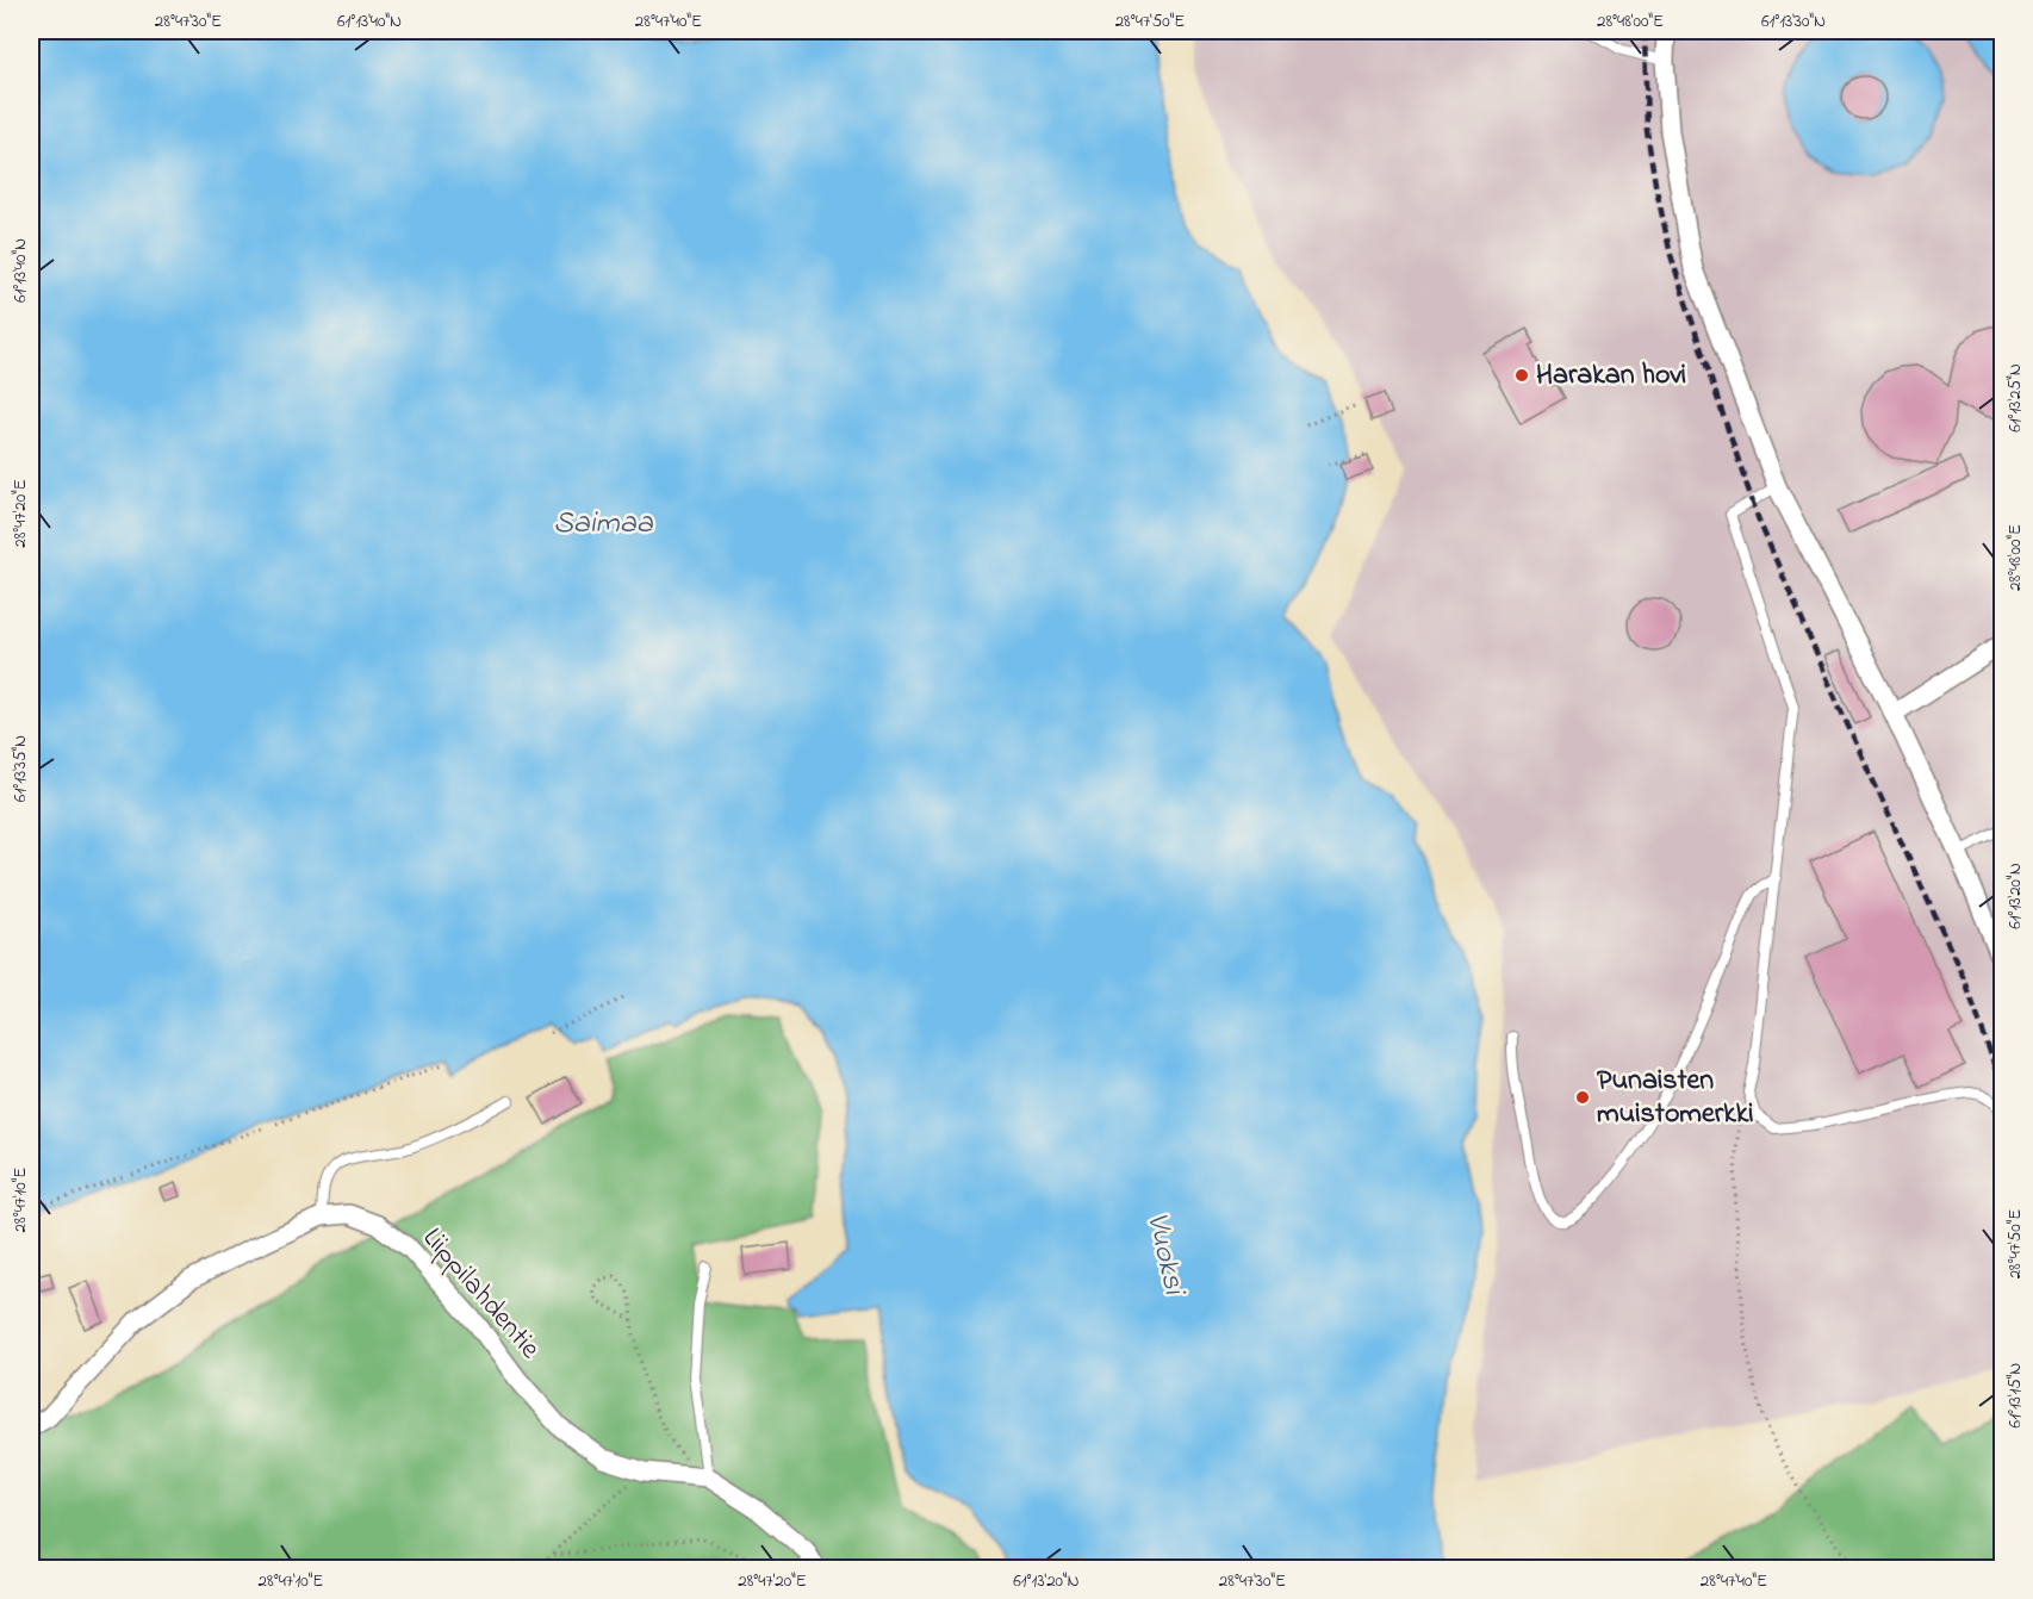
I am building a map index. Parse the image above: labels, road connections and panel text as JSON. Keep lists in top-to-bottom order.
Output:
{
  "streets": {
    "street": ["Liippilahdentie"]
  },
  "water": ["Saimaa", "Vuoksi"],
  "places": ["Harakan hovi", "Punaisten muistomerkki"],
  "coordinates": [
    "28°47'30\"E",
    "61°13'40\"N",
    "28°47'40\"E",
    "28°47'50\"E",
    "28°48'00\"E",
    "61°13'30\"N",
    "61°13'25\"N",
    "28°47'20\"E",
    "61°13'35\"N",
    "61°13'20\"N",
    "28°47'10\"E",
    "61°13'15\"N"
  ]
}
